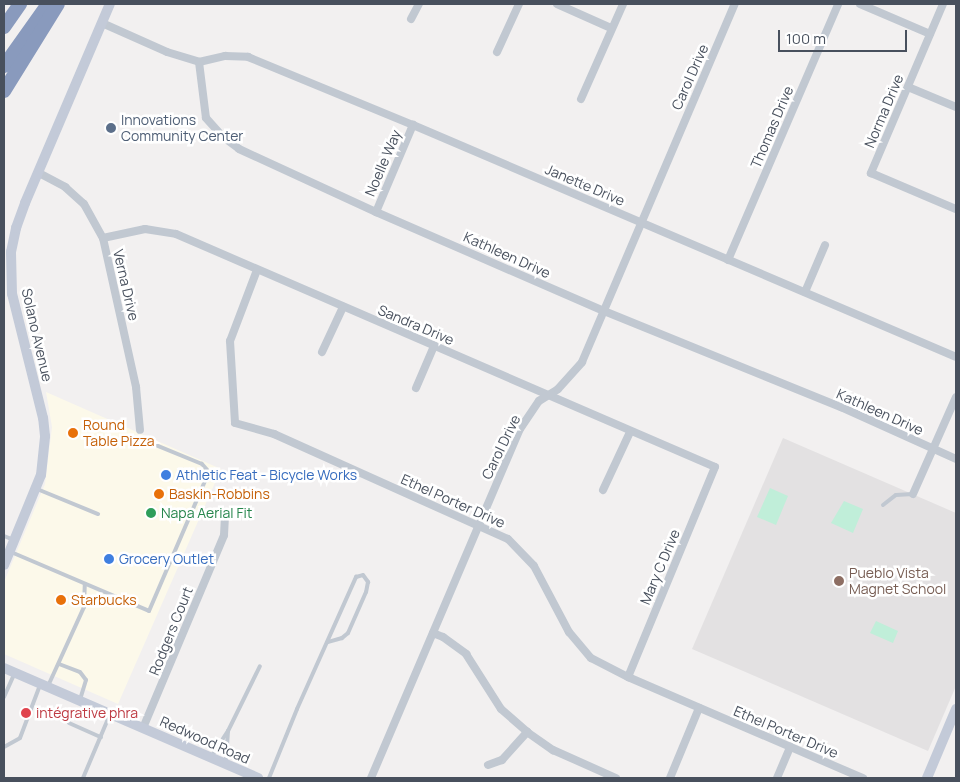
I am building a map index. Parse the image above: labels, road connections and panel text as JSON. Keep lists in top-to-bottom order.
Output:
{
  "streets": {
    "street": [
      "Carol Drive",
      "Norma Drive",
      "Thomas Drive",
      "Noelle Way",
      "Janette Drive",
      "Kathleen Drive",
      "Verna Drive",
      "Sandra Drive",
      "Solano Avenue",
      "Ethel Porter Drive",
      "Mary C Drive",
      "Rodgers Court",
      "Redwood Road"
    ]
  },
  "crossings": [
    ["Carol Drive", "Janette Drive"],
    ["Carol Drive", "Kathleen Drive"],
    ["Carol Drive", "Sandra Drive"],
    ["Carol Drive", "Ethel Porter Drive"],
    ["Thomas Drive", "Janette Drive"],
    ["Noelle Way", "Janette Drive"],
    ["Noelle Way", "Kathleen Drive"],
    ["Janette Drive", "Kathleen Drive"],
    ["Verna Drive", "Sandra Drive"],
    ["Verna Drive", "Solano Avenue"],
    ["Sandra Drive", "Ethel Porter Drive"],
    ["Sandra Drive", "Mary C Drive"],
    ["Ethel Porter Drive", "Mary C Drive"],
    ["Rodgers Court", "Redwood Road"]
  ],
  "places": [
    "Innovations Community Center",
    "Round Table Pizza",
    "Athletic Feat - Bicycle Works",
    "Baskin-Robbins",
    "Napa Aerial Fit",
    "Grocery Outlet",
    "Pueblo Vista Magnet School",
    "Starbucks",
    "intégrative phra"
  ],
  "scale_bar": "100 m"
}
